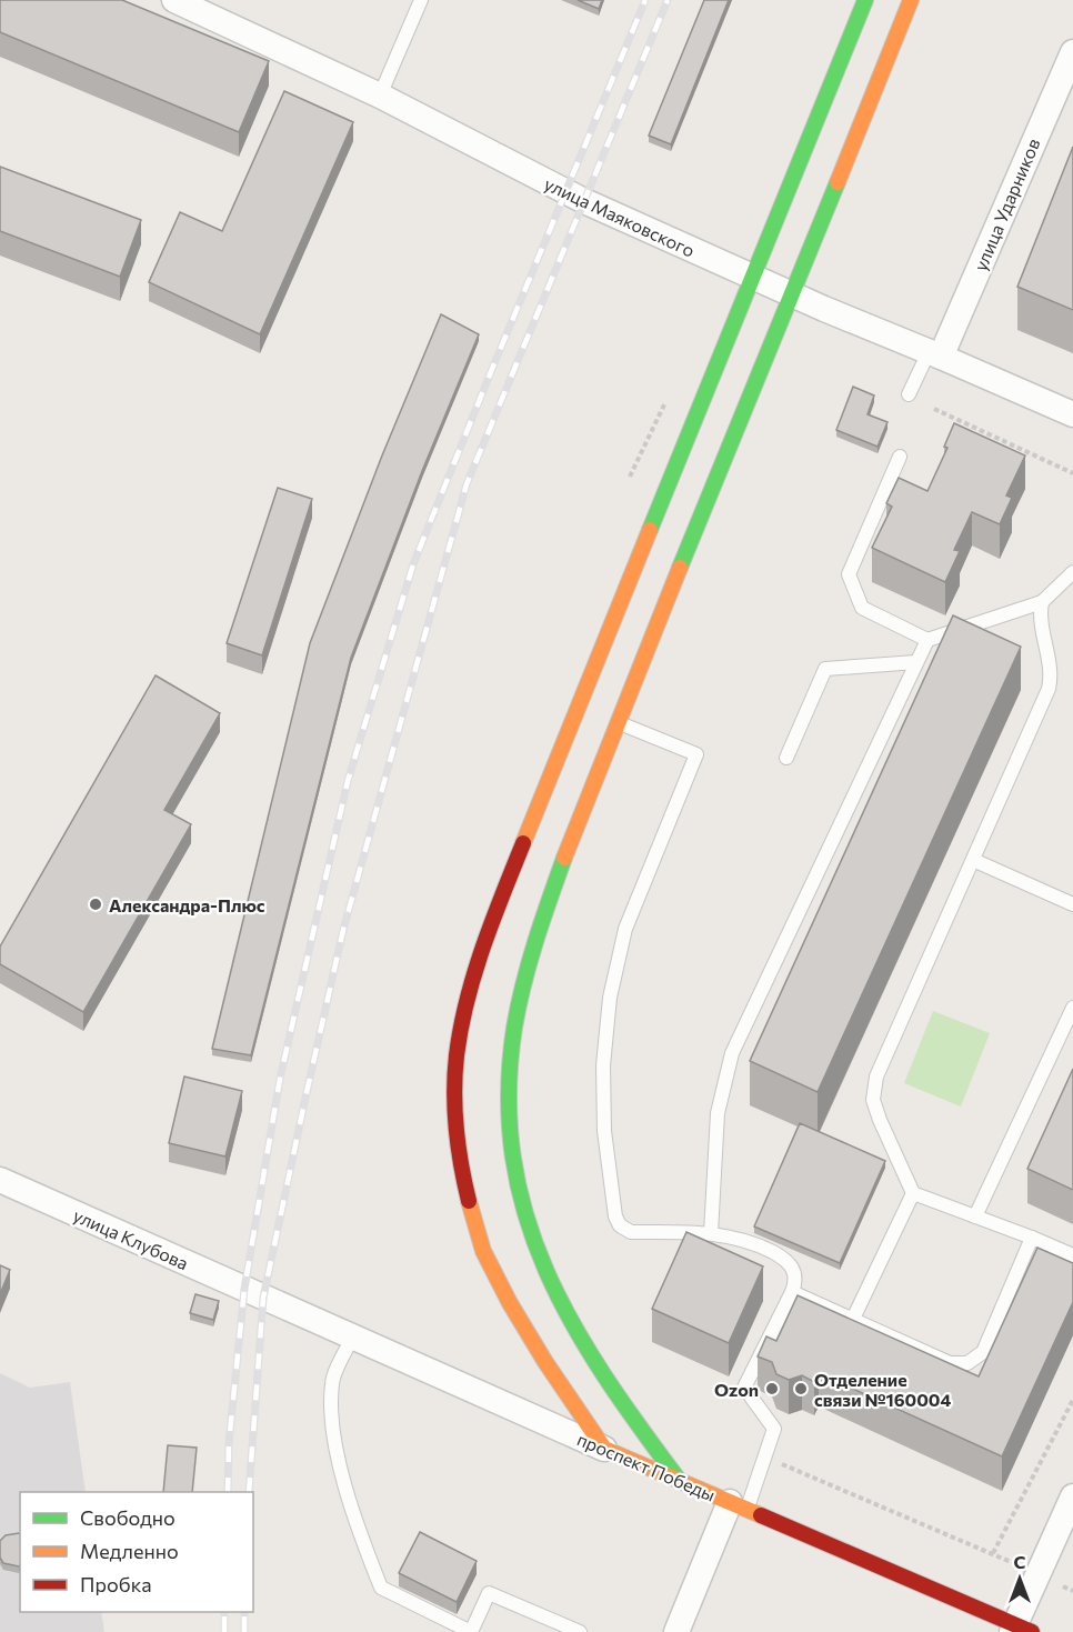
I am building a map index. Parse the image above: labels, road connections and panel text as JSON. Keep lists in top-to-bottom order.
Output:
{
  "streets": {
    "main road": ["проспект Победы"],
    "street": ["улица Ударников", "улица Маяковского", "улица Клубова"]
  },
  "crossings": [
    ["улица Ударников", "улица Маяковского"],
    ["улица Клубова", "проспект Победы"]
  ],
  "places": ["Александра-Плюс", "Ozon", "Отделение связи №160004"],
  "legend": ["Свободно", "Медленно", "Пробка"],
  "north": "top"
}
